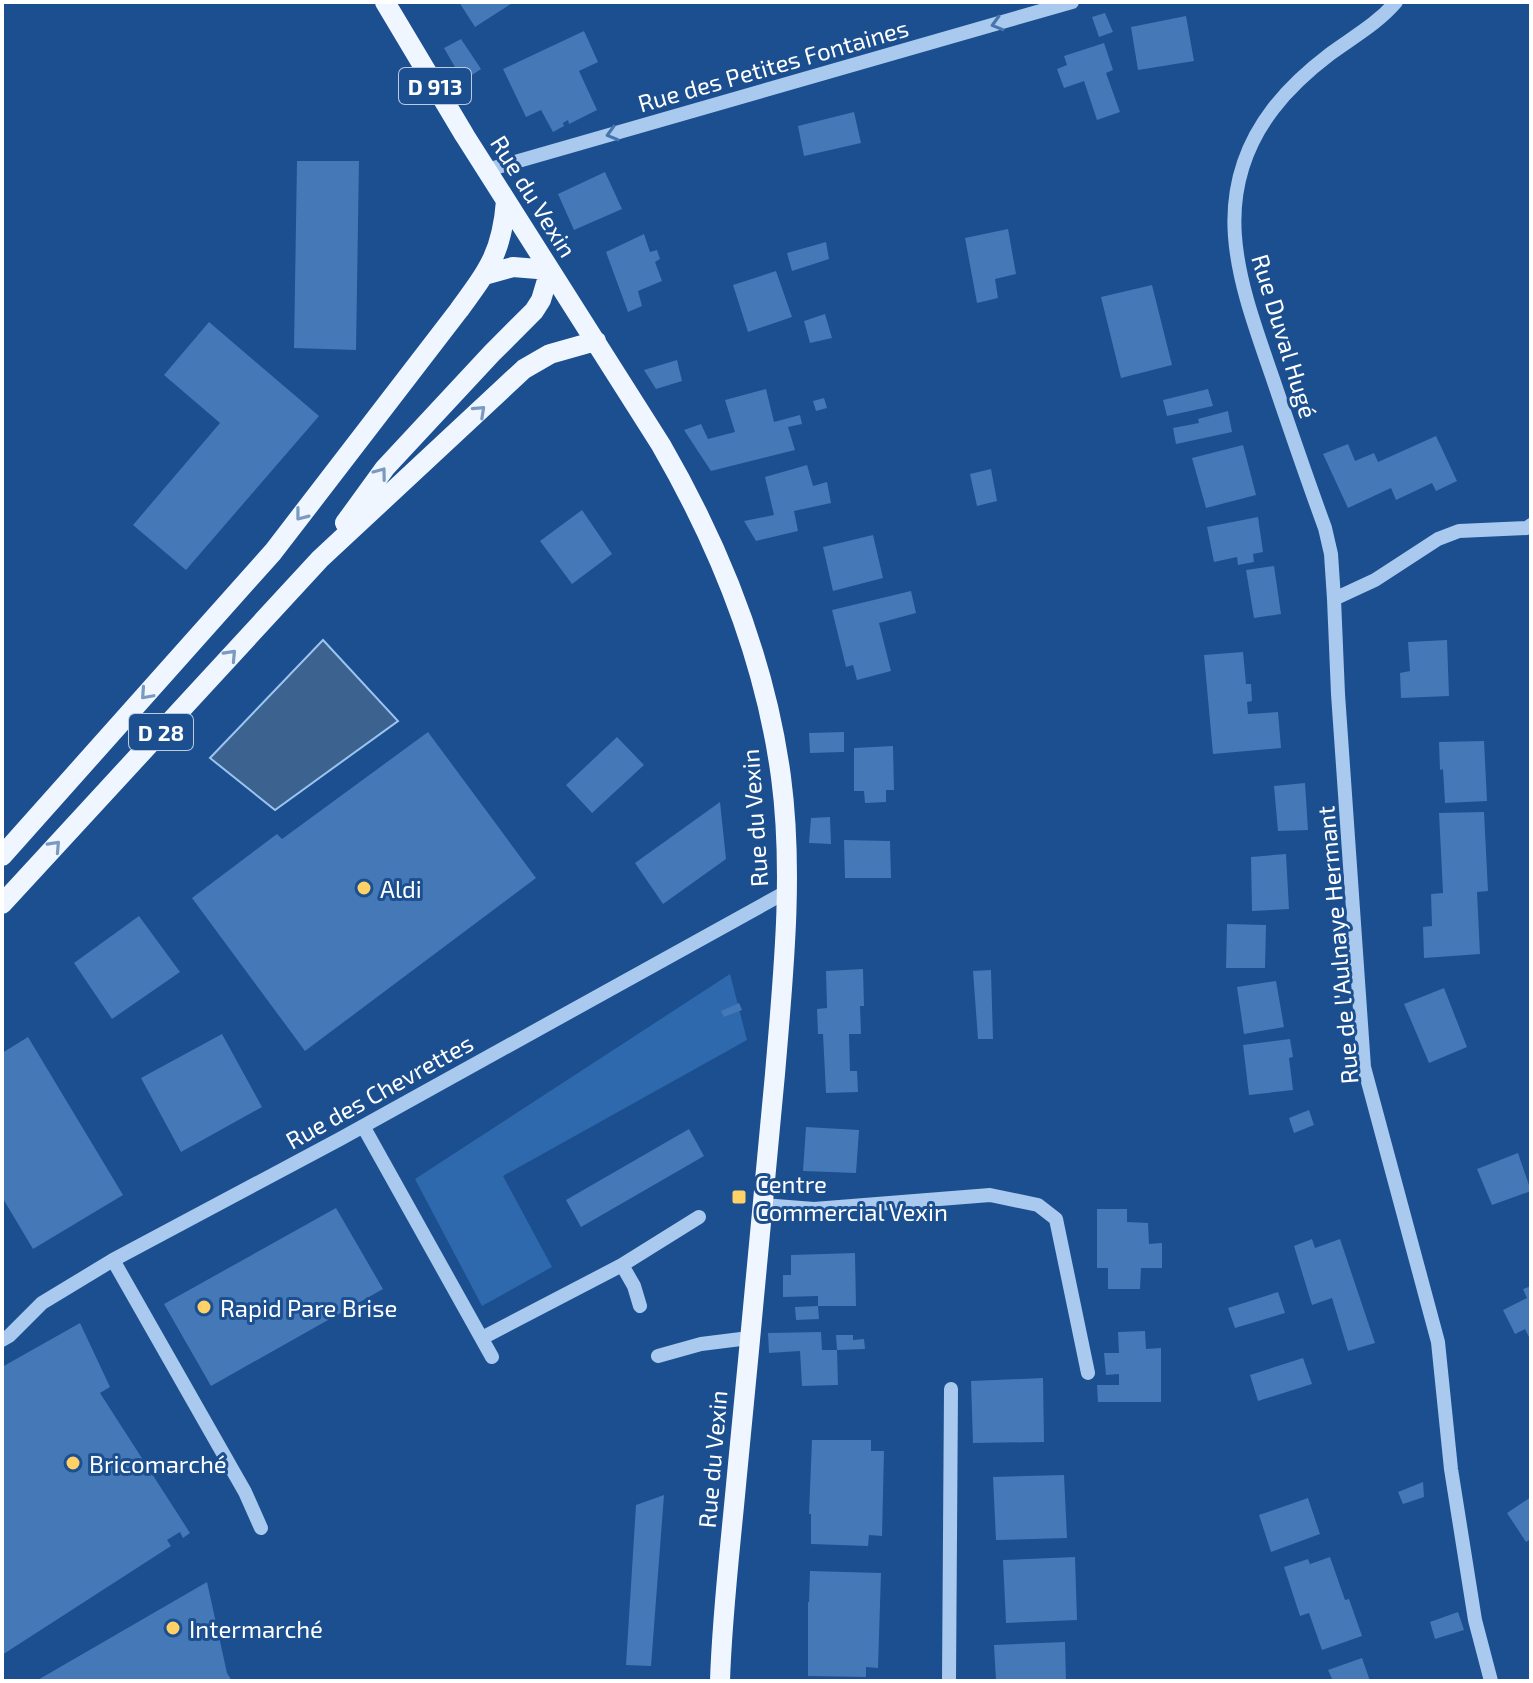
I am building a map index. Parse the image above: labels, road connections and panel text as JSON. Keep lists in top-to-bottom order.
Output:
{
  "streets": {
    "main road": ["D 913", "Rue du Vexin", "D 28"],
    "street": [
      "Rue des Petites Fontaines",
      "Rue Duval Hugé",
      "Rue de l'Aulnaye Hermant",
      "Rue des Chevrettes"
    ]
  },
  "crossings": [
    ["Rue des Petites Fontaines", "Rue du Vexin"],
    ["Rue du Vexin", "D 28"],
    ["Rue du Vexin", "Rue des Chevrettes"],
    ["Rue Duval Hugé", "Rue de l'Aulnaye Hermant"]
  ],
  "one_way": ["Rue des Petites Fontaines"],
  "places": {
    "other": [
      "Aldi",
      "Rapid Pare Brise",
      "Bricomarché",
      "Intermarché"
    ],
    "transit": ["Centre Commercial Vexin"]
  }
}
